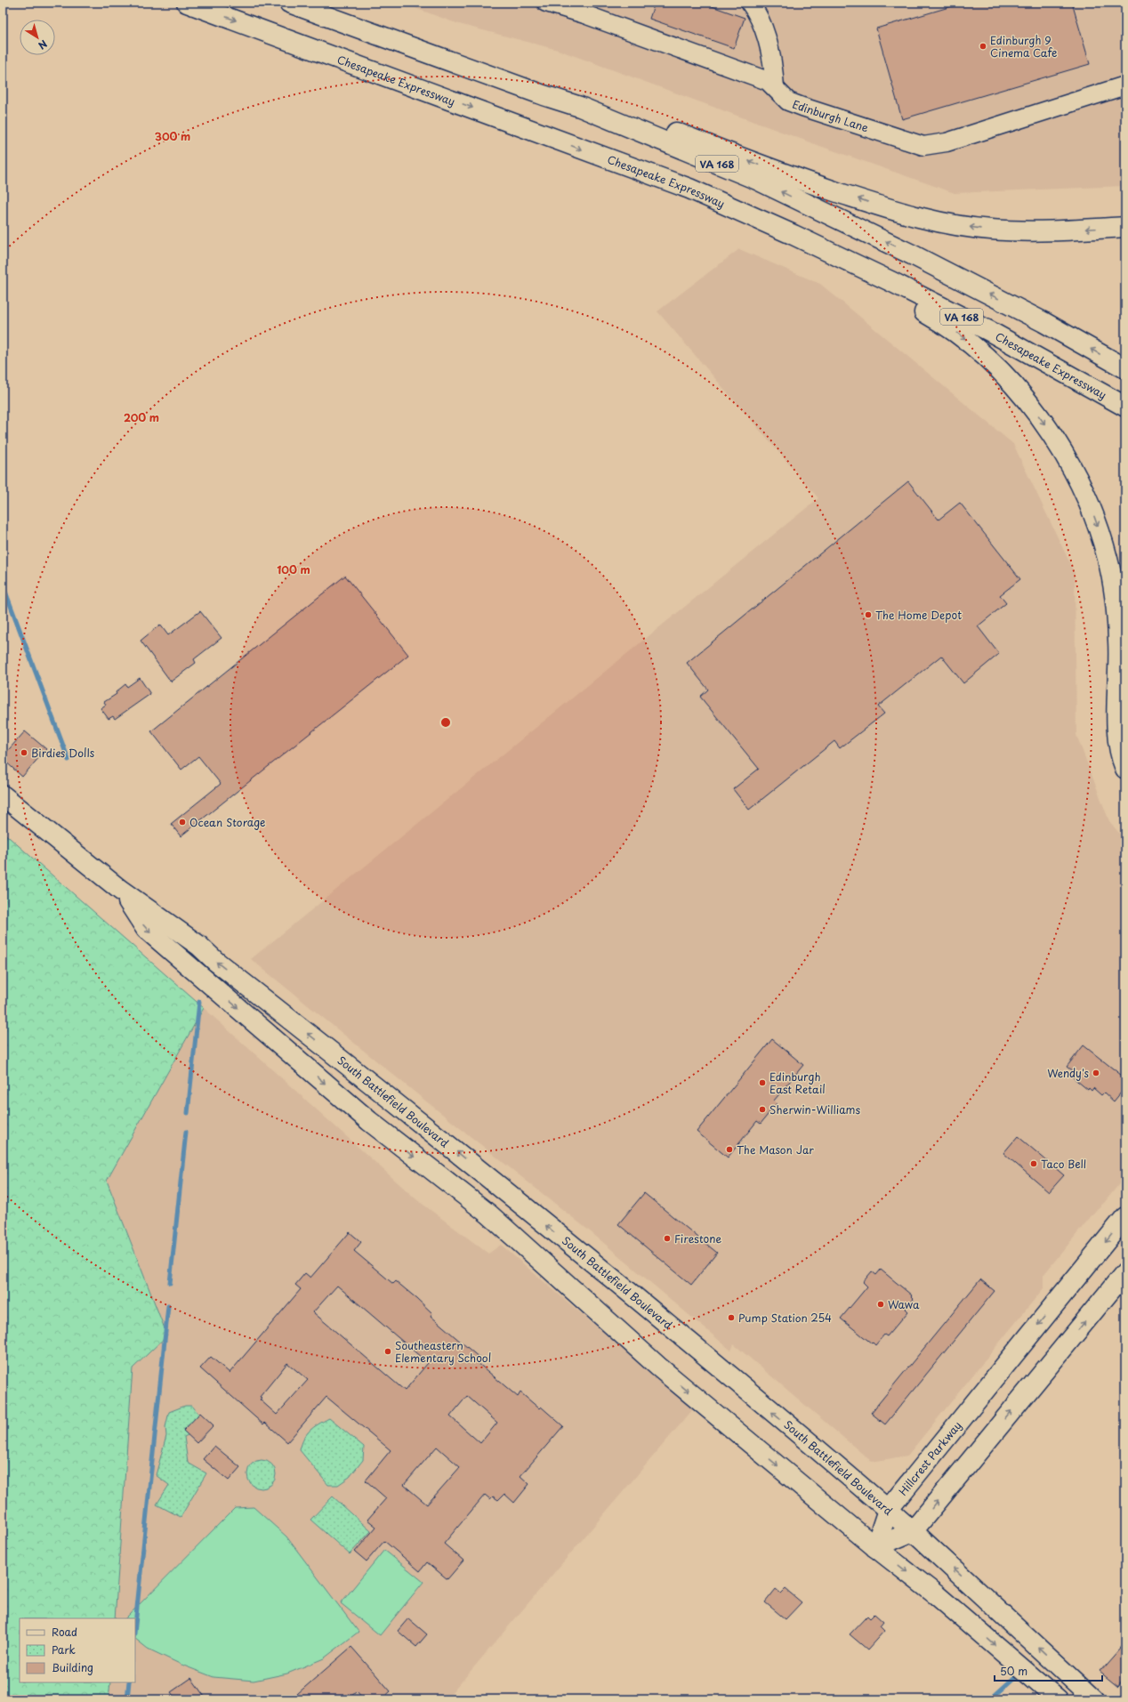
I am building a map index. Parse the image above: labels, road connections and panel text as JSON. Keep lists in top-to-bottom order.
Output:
{
  "streets": {
    "main road": [
      "Chesapeake Expressway",
      "VA 168",
      "South Battlefield Boulevard",
      "Hillcrest Parkway"
    ],
    "street": ["Edinburgh Lane"]
  },
  "crossings": [
    ["South Battlefield Boulevard", "Hillcrest Parkway"]
  ],
  "places": [
    "Edinburgh 9 Cinema Cafe",
    "The Home Depot",
    "Birdies Dolls",
    "Ocean Storage",
    "Wendy's",
    "Edinburgh East Retail",
    "Sherwin-Williams",
    "The Mason Jar",
    "Taco Bell",
    "Firestone",
    "Wawa",
    "Pump Station 254",
    "Southeastern Elementary School"
  ],
  "legend": ["Road", "Park", "Building"],
  "scale_bar": "50 m",
  "north": "bottom right",
  "rings": ["300 m", "200 m", "100 m"]
}
